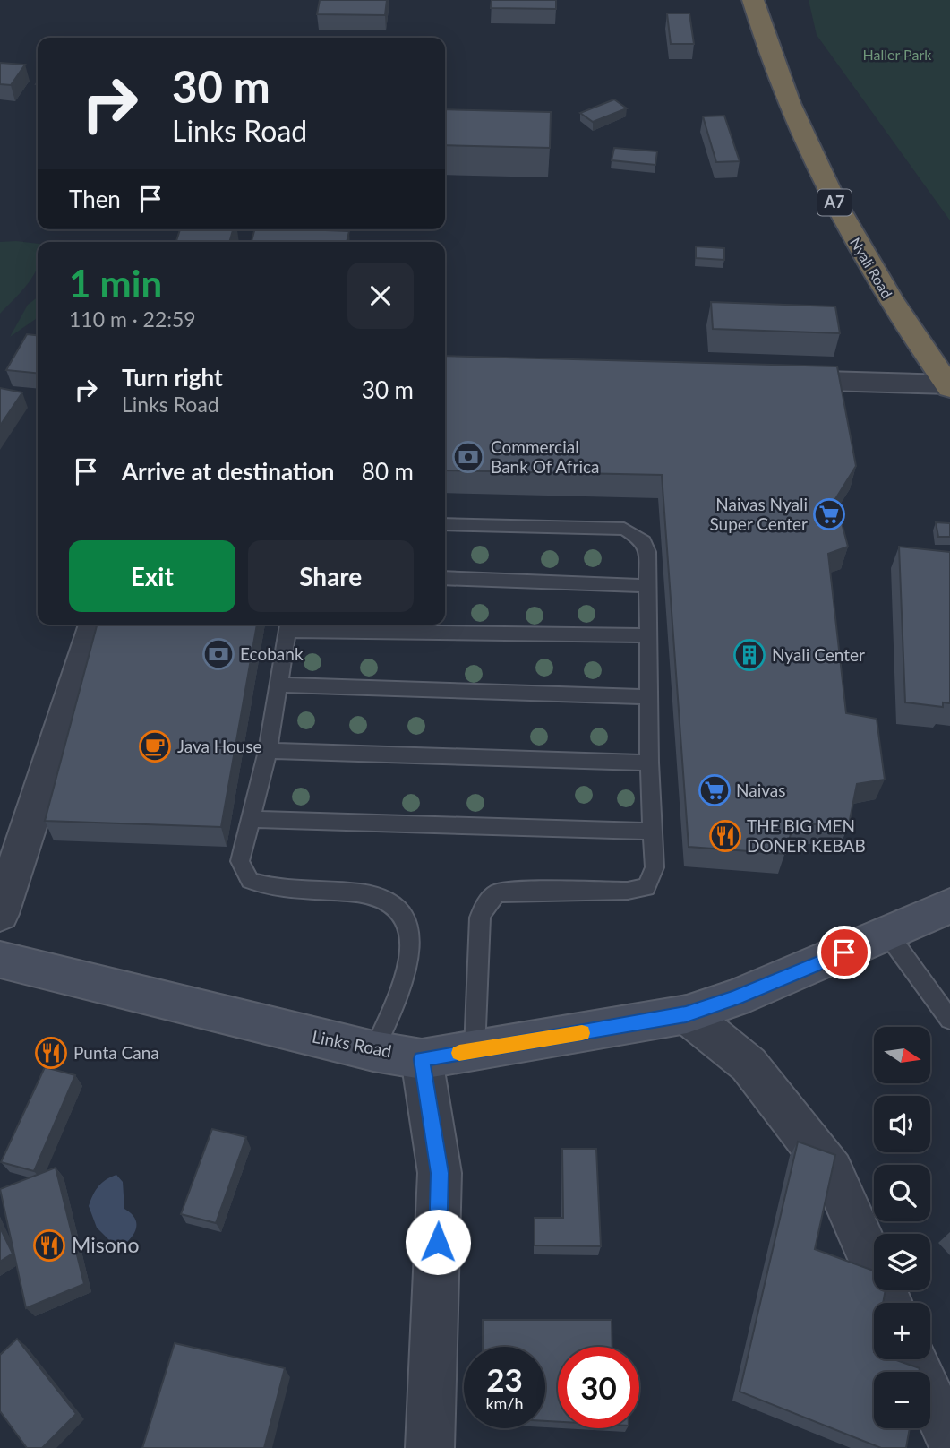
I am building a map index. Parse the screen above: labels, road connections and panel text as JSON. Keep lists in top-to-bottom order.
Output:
{
  "streets": {
    "highway": ["A7", "Nyali Road"],
    "main road": ["Links Road"]
  },
  "parks": ["Haller Park"],
  "places": {
    "bank": ["Commercial Bank Of Africa", "Ecobank"],
    "supermarket": ["Naivas Nyali Super Center", "Naivas"],
    "building": ["Nyali Center"],
    "cafe": ["Java House"],
    "restaurant": ["THE BIG MEN DONER KEBAB", "Punta Cana", "Misono"]
  },
  "north": "right",
  "page": {
    "turn": ["30 m", "Links Road"],
    "then": "Then",
    "heading": ["1 min", "110 m · 22:59"],
    "list": [
      {
        "name": "Turn right",
        "note": "Links Road",
        "value": "30 m"
      },
      {
        "name": "Arrive at destination",
        "value": "80 m"
      }
    ],
    "buttons": ["Exit", "Share"],
    "map_buttons": ["+", "−"],
    "speed": "23 km/h",
    "limit": "30"
  }
}
